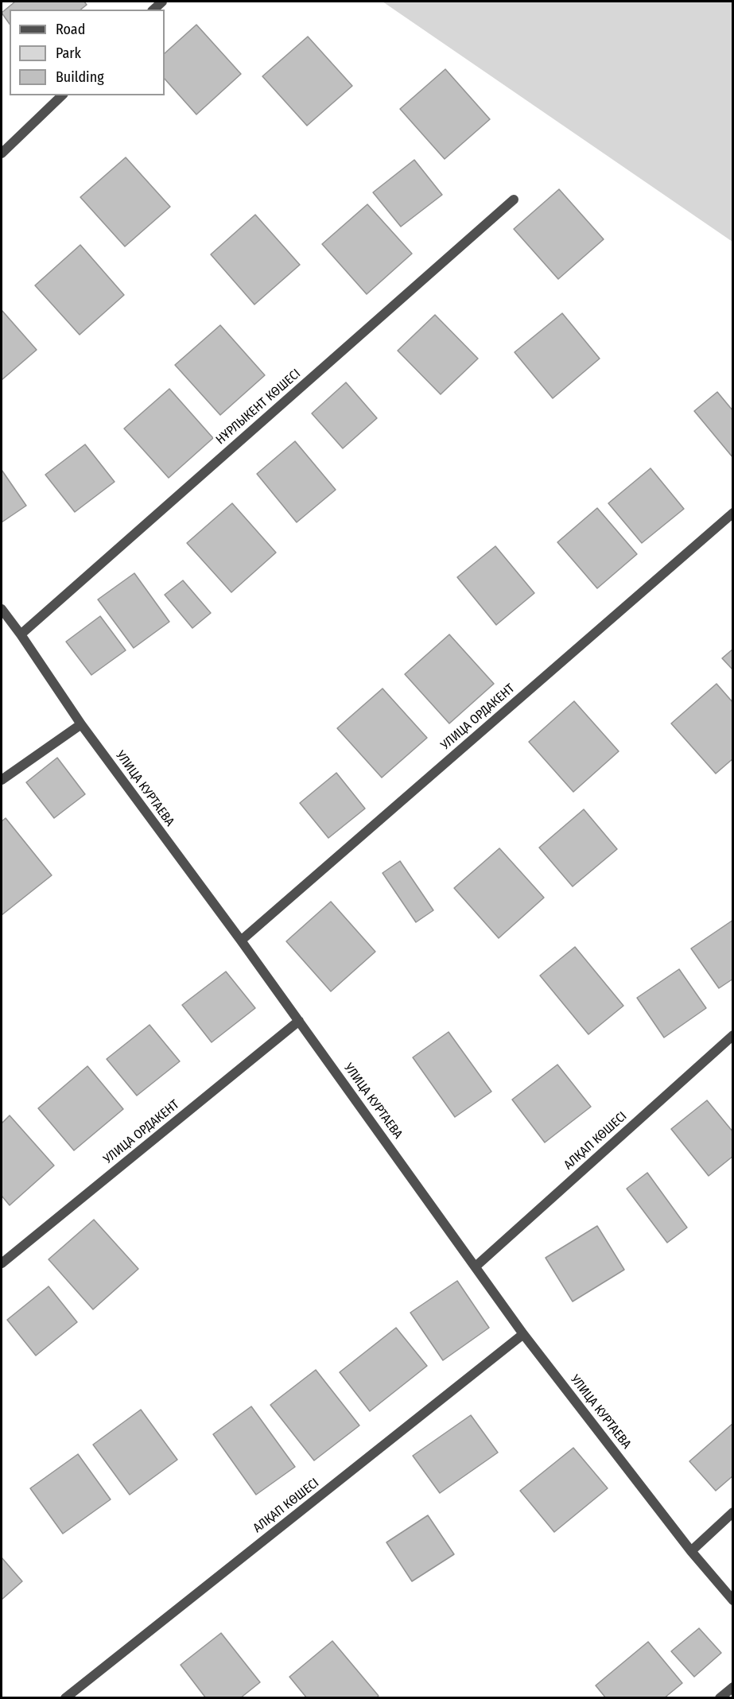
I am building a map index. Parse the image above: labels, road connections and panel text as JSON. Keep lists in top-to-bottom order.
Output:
{
  "streets": {
    "street": [
      "НҰРЛЫКЕНТ КӨШЕСІ",
      "УЛИЦА ОРДАКЕНТ",
      "УЛИЦА КУРТАЕВА",
      "АЛҚАП КӨШЕСІ"
    ]
  },
  "crossings": [
    ["НҰРЛЫКЕНТ КӨШЕСІ", "УЛИЦА КУРТАЕВА"],
    ["УЛИЦА ОРДАКЕНТ", "УЛИЦА КУРТАЕВА"],
    ["УЛИЦА КУРТАЕВА", "АЛҚАП КӨШЕСІ"]
  ],
  "legend": ["Road", "Park", "Building"]
}
